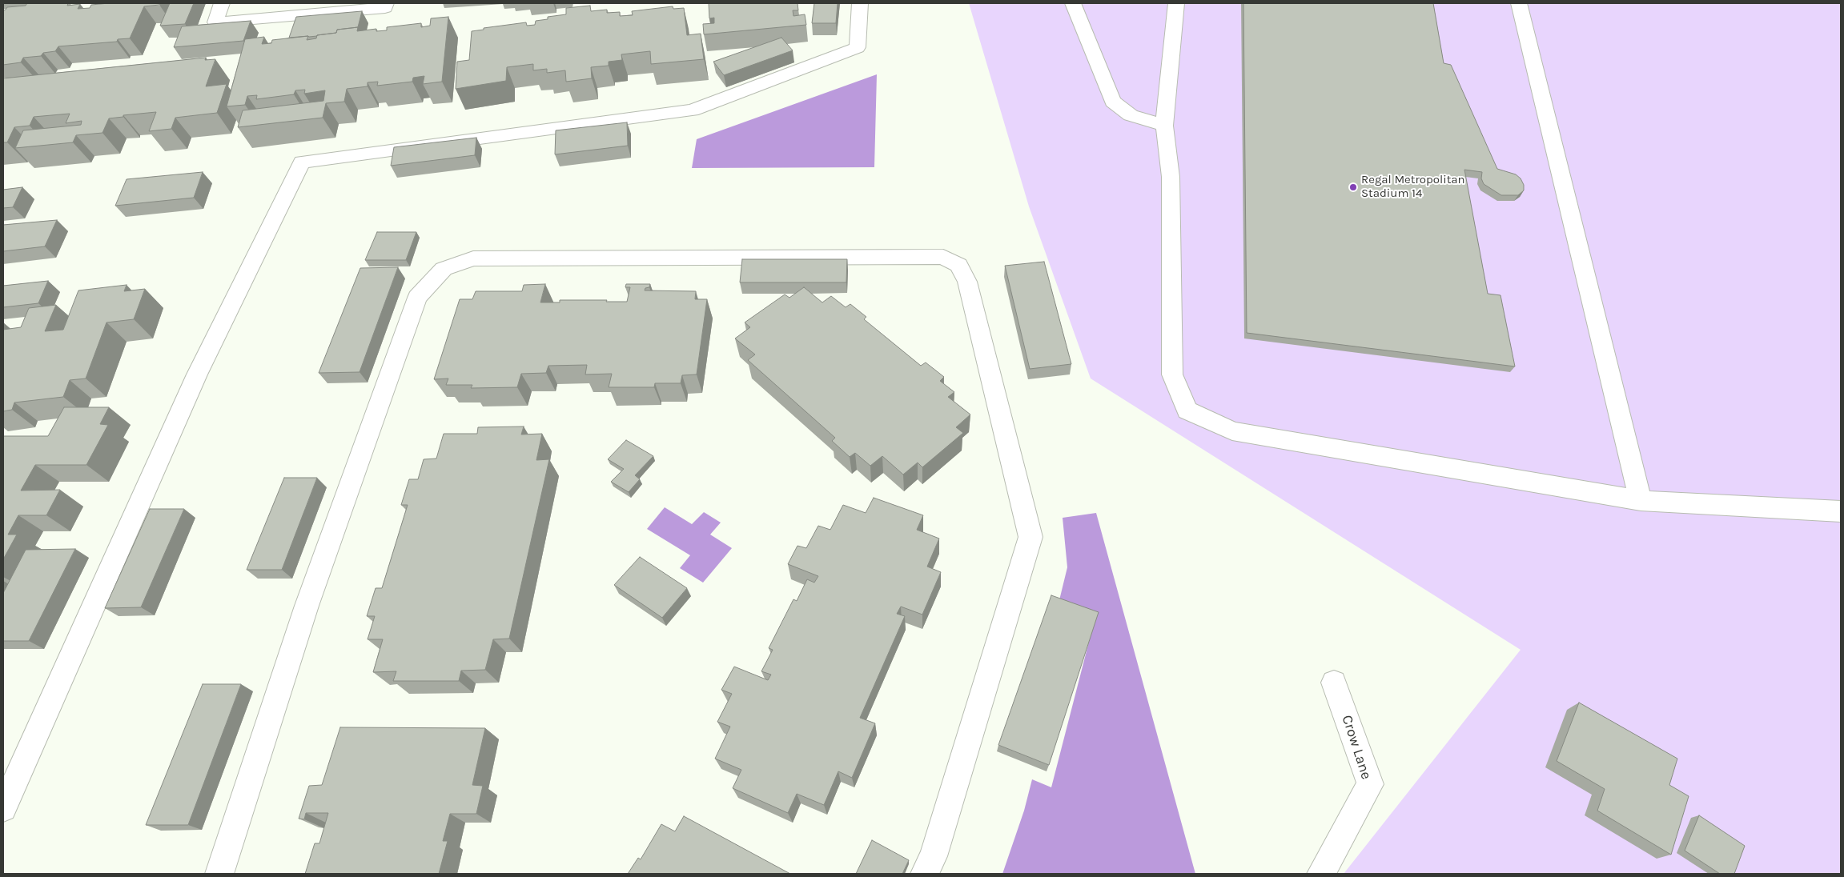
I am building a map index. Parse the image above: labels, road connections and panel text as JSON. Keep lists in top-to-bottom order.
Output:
{
  "streets": {
    "street": ["Crow Lane"]
  },
  "places": ["Regal Metropolitan Stadium 14"]
}
